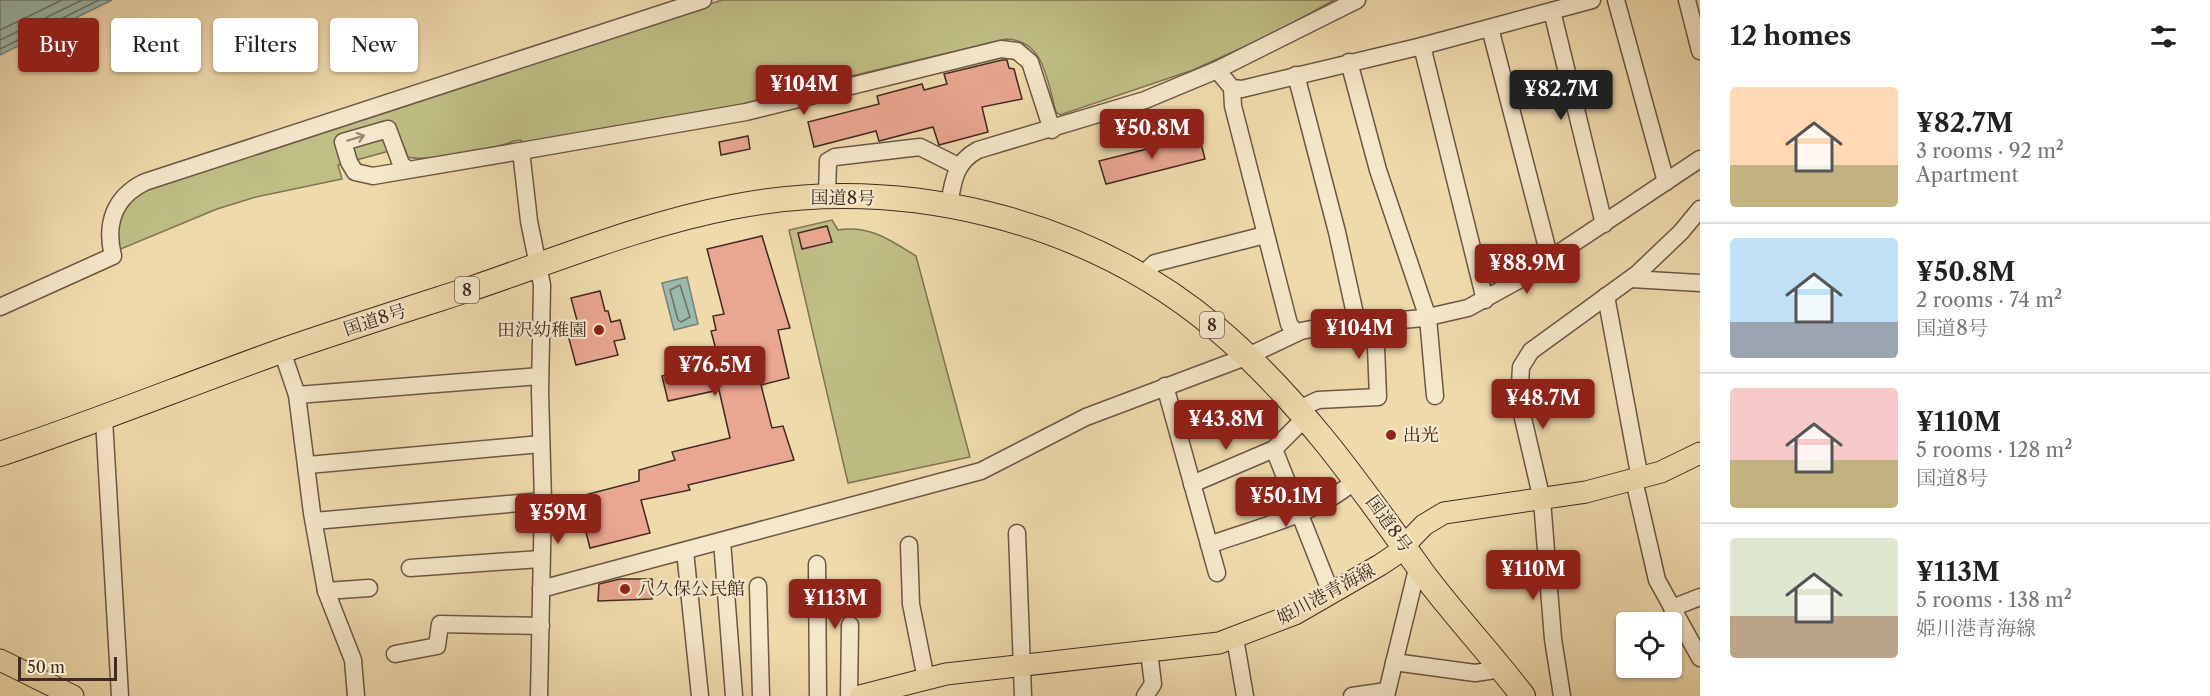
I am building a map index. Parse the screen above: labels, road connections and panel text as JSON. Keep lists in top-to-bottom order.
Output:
{
  "streets": {
    "highway": ["国道8号", "8"],
    "main road": ["姫川港青海線"]
  },
  "crossings": [
    ["国道8号", "姫川港青海線"]
  ],
  "places": ["田沢幼稚園", "出光", "八久保公民館"],
  "scale_bar": "50 m",
  "page": {
    "heading": "12 homes",
    "chip": [
      "Buy",
      "Rent",
      "Filters",
      "New"
    ],
    "price": [
      "¥104M",
      "¥82.7M",
      "¥50.8M",
      "¥88.9M",
      "¥104M",
      "¥76.5M",
      "¥48.7M",
      "¥43.8M",
      "¥50.1M",
      "¥59M",
      "¥110M",
      "¥113M"
    ],
    "list": [
      {
        "name": "¥82.7M",
        "note": "3 rooms · 92 m² · Apartment"
      },
      {
        "name": "¥50.8M",
        "note": "2 rooms · 74 m² · 国道8号"
      },
      {
        "name": "¥110M",
        "note": "5 rooms · 128 m² · 国道8号"
      },
      {
        "name": "¥113M",
        "note": "5 rooms · 138 m² · 姫川港青海線"
      }
    ],
    "scale": "50 m"
  }
}
